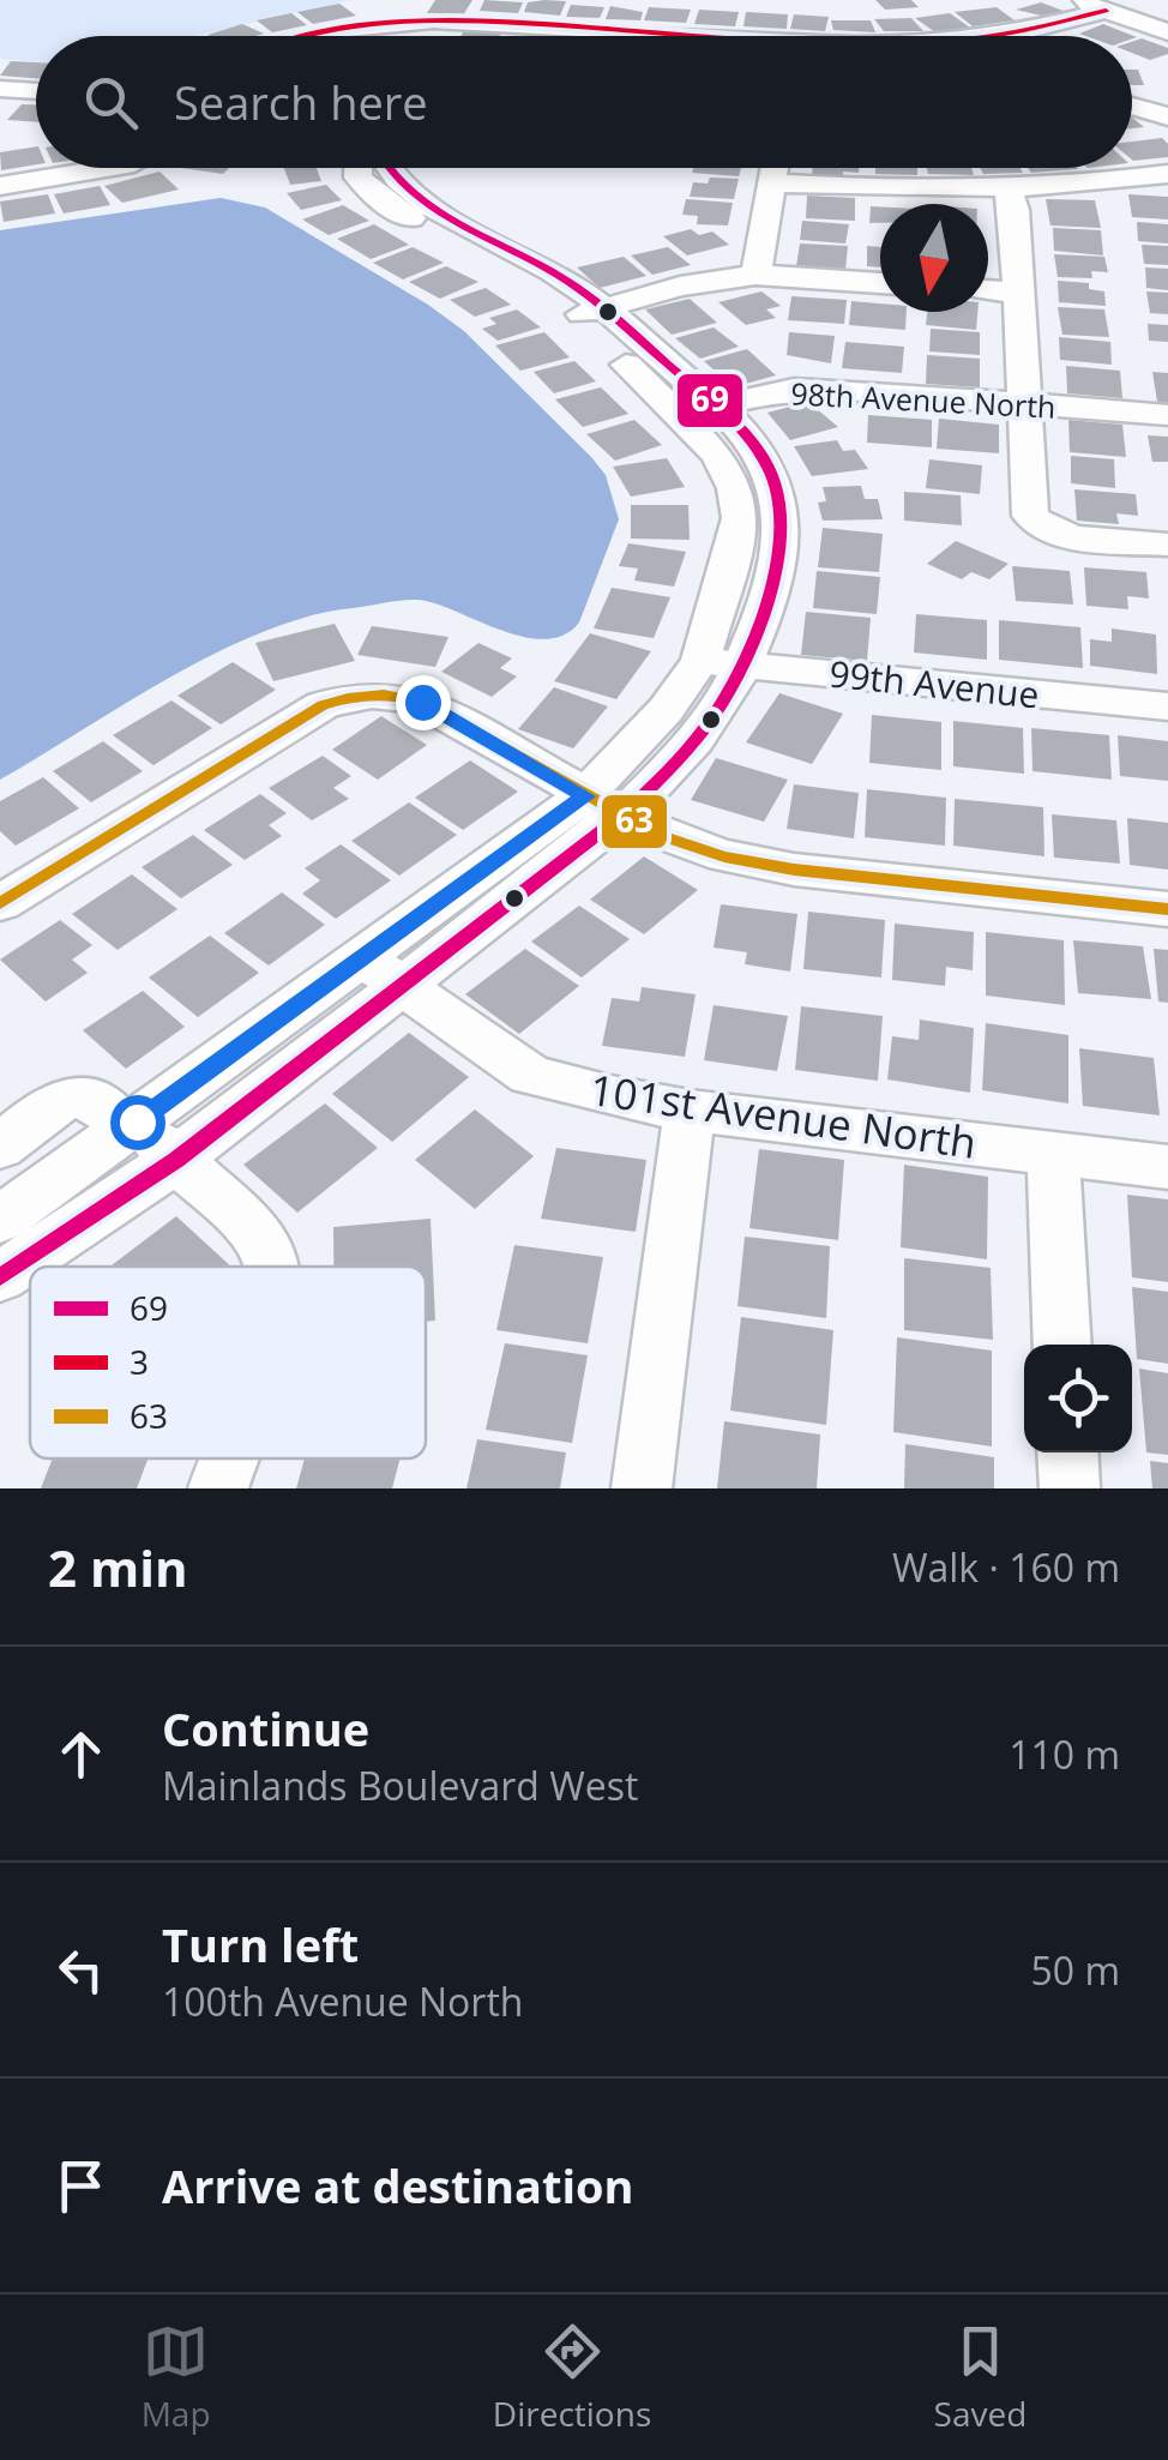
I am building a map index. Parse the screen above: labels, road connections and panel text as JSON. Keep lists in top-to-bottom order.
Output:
{
  "streets": {
    "street": ["98th Avenue North", "99th Avenue", "101st Avenue North"]
  },
  "lines": ["transit line 3", "transit line 69", "transit line 63"],
  "legend": ["69", "3", "63"],
  "north": "bottom",
  "page": {
    "search": "Search here",
    "heading": ["2 min", "Walk · 160 m"],
    "list": [
      ["Continue", "Mainlands Boulevard West", "110 m"],
      ["Turn left", "100th Avenue North", "50 m"],
      "Arrive at destination"
    ],
    "nav": ["Map", "Directions", "Saved"]
  }
}
